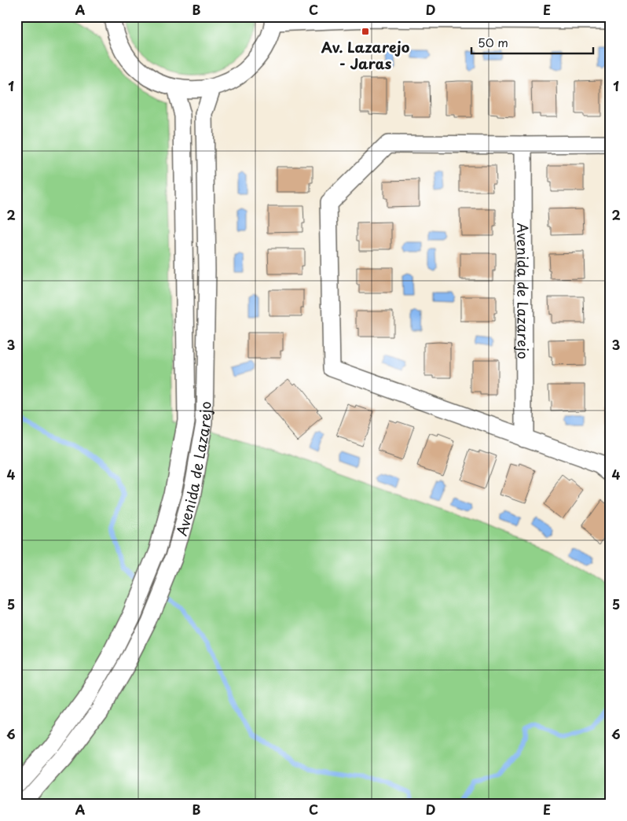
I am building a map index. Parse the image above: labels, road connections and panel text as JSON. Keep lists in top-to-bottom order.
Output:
{
  "streets": {
    "street": ["Avenida de Lazarejo"]
  },
  "places": {
    "transit": ["Av. Lazarejo - Jaras"]
  },
  "scale_bar": "50 m",
  "grid": {
    "columns": [
      "A",
      "B",
      "C",
      "D",
      "E"
    ],
    "rows": [
      "1",
      "2",
      "3",
      "4",
      "5",
      "6"
    ]
  }
}
